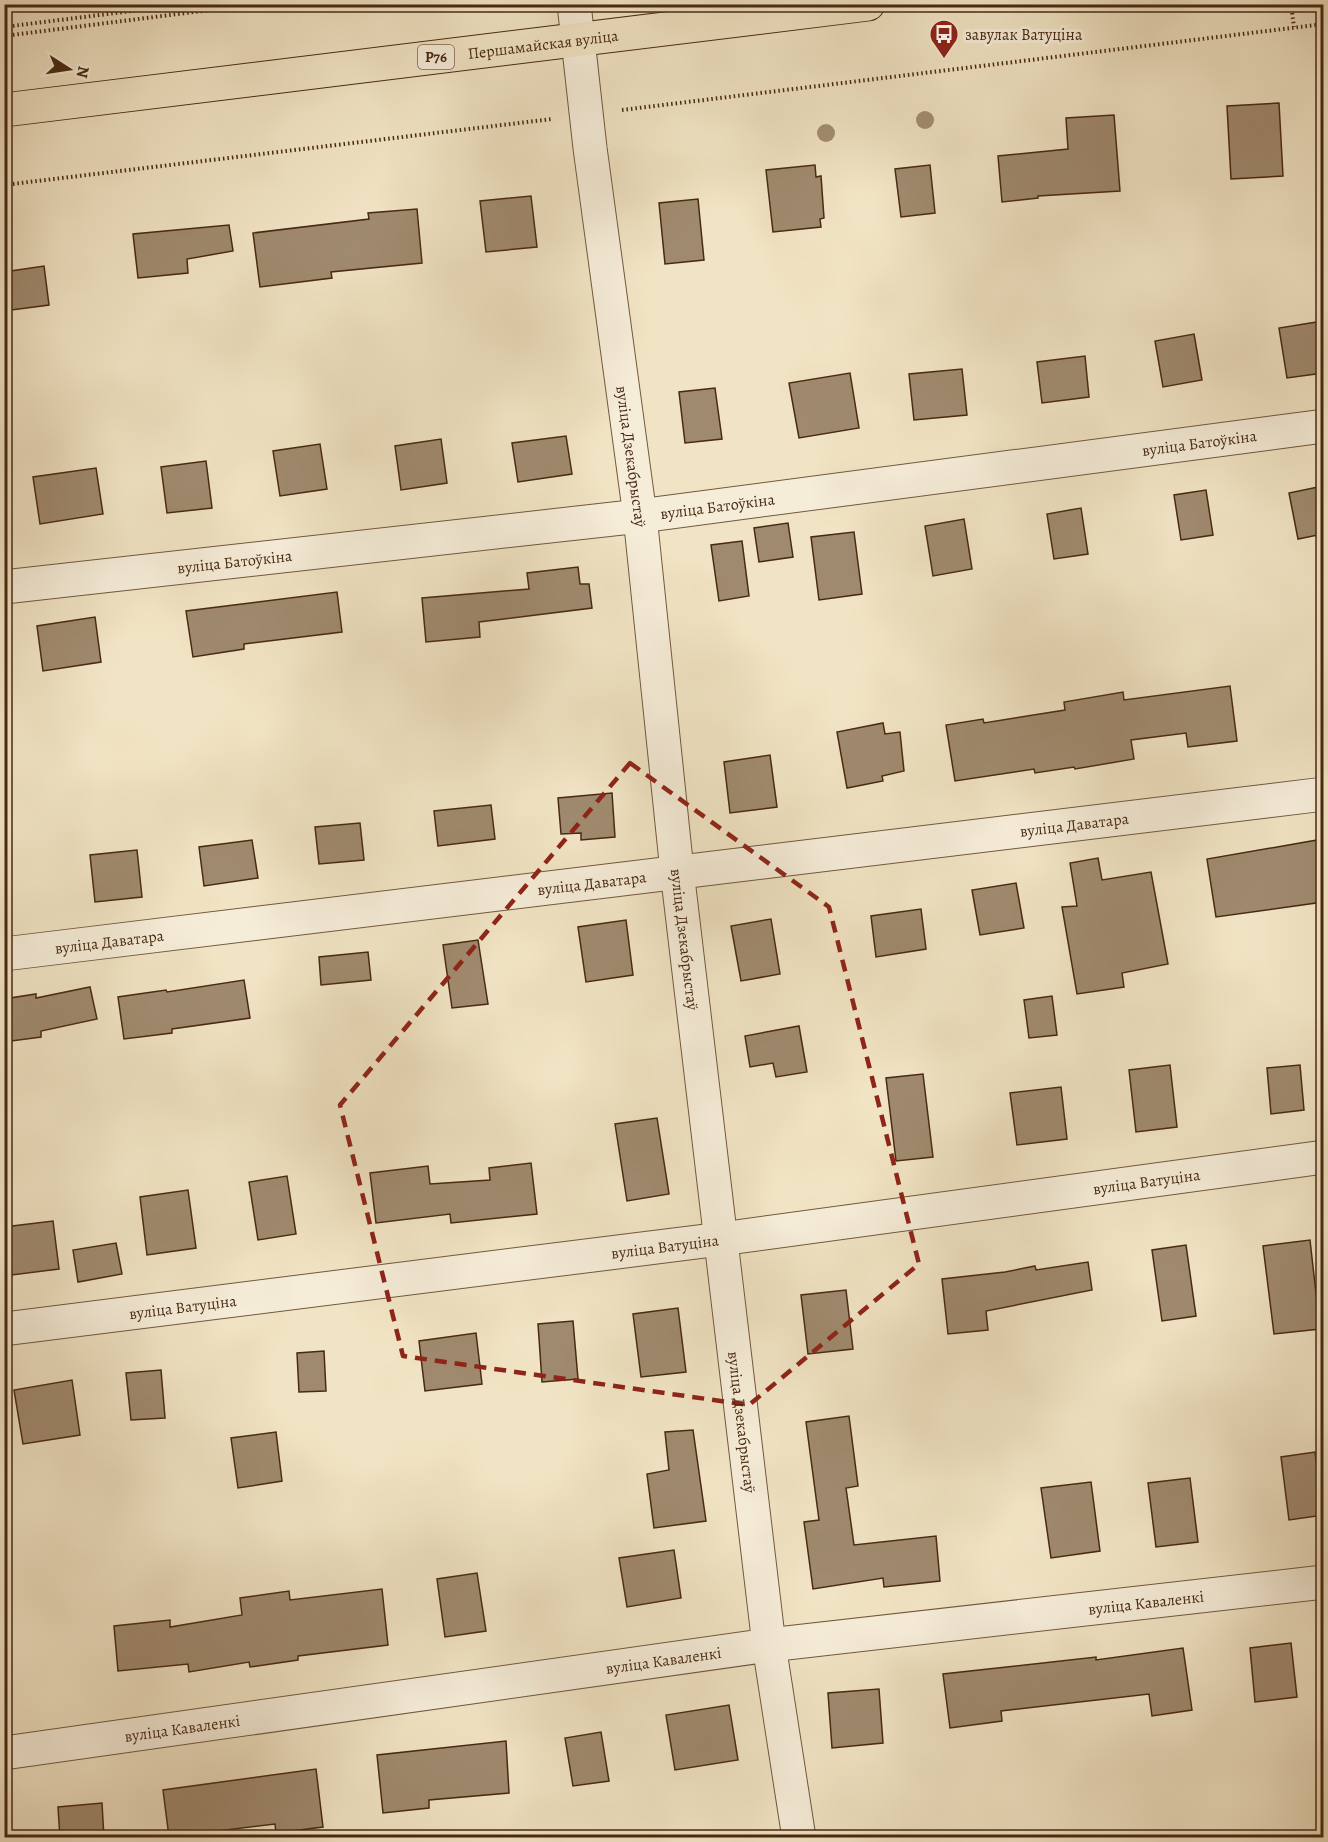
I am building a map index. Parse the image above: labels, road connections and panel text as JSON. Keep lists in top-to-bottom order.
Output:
{
  "streets": {
    "main road": ["Першамайская вуліца", "Р76"],
    "street": [
      "вуліца Батоўкіна",
      "вуліца Дзекабрыстаў",
      "вуліца Даватара",
      "вуліца Ватуціна",
      "вуліца Каваленкі"
    ]
  },
  "crossings": [
    ["Першамайская вуліца", "вуліца Дзекабрыстаў"],
    ["вуліца Батоўкіна", "вуліца Дзекабрыстаў"],
    ["вуліца Дзекабрыстаў", "вуліца Даватара"],
    ["вуліца Дзекабрыстаў", "вуліца Ватуціна"],
    ["вуліца Дзекабрыстаў", "вуліца Каваленкі"]
  ],
  "places": {
    "bus stop": ["завулак Ватуціна"]
  },
  "north": "right"
}
